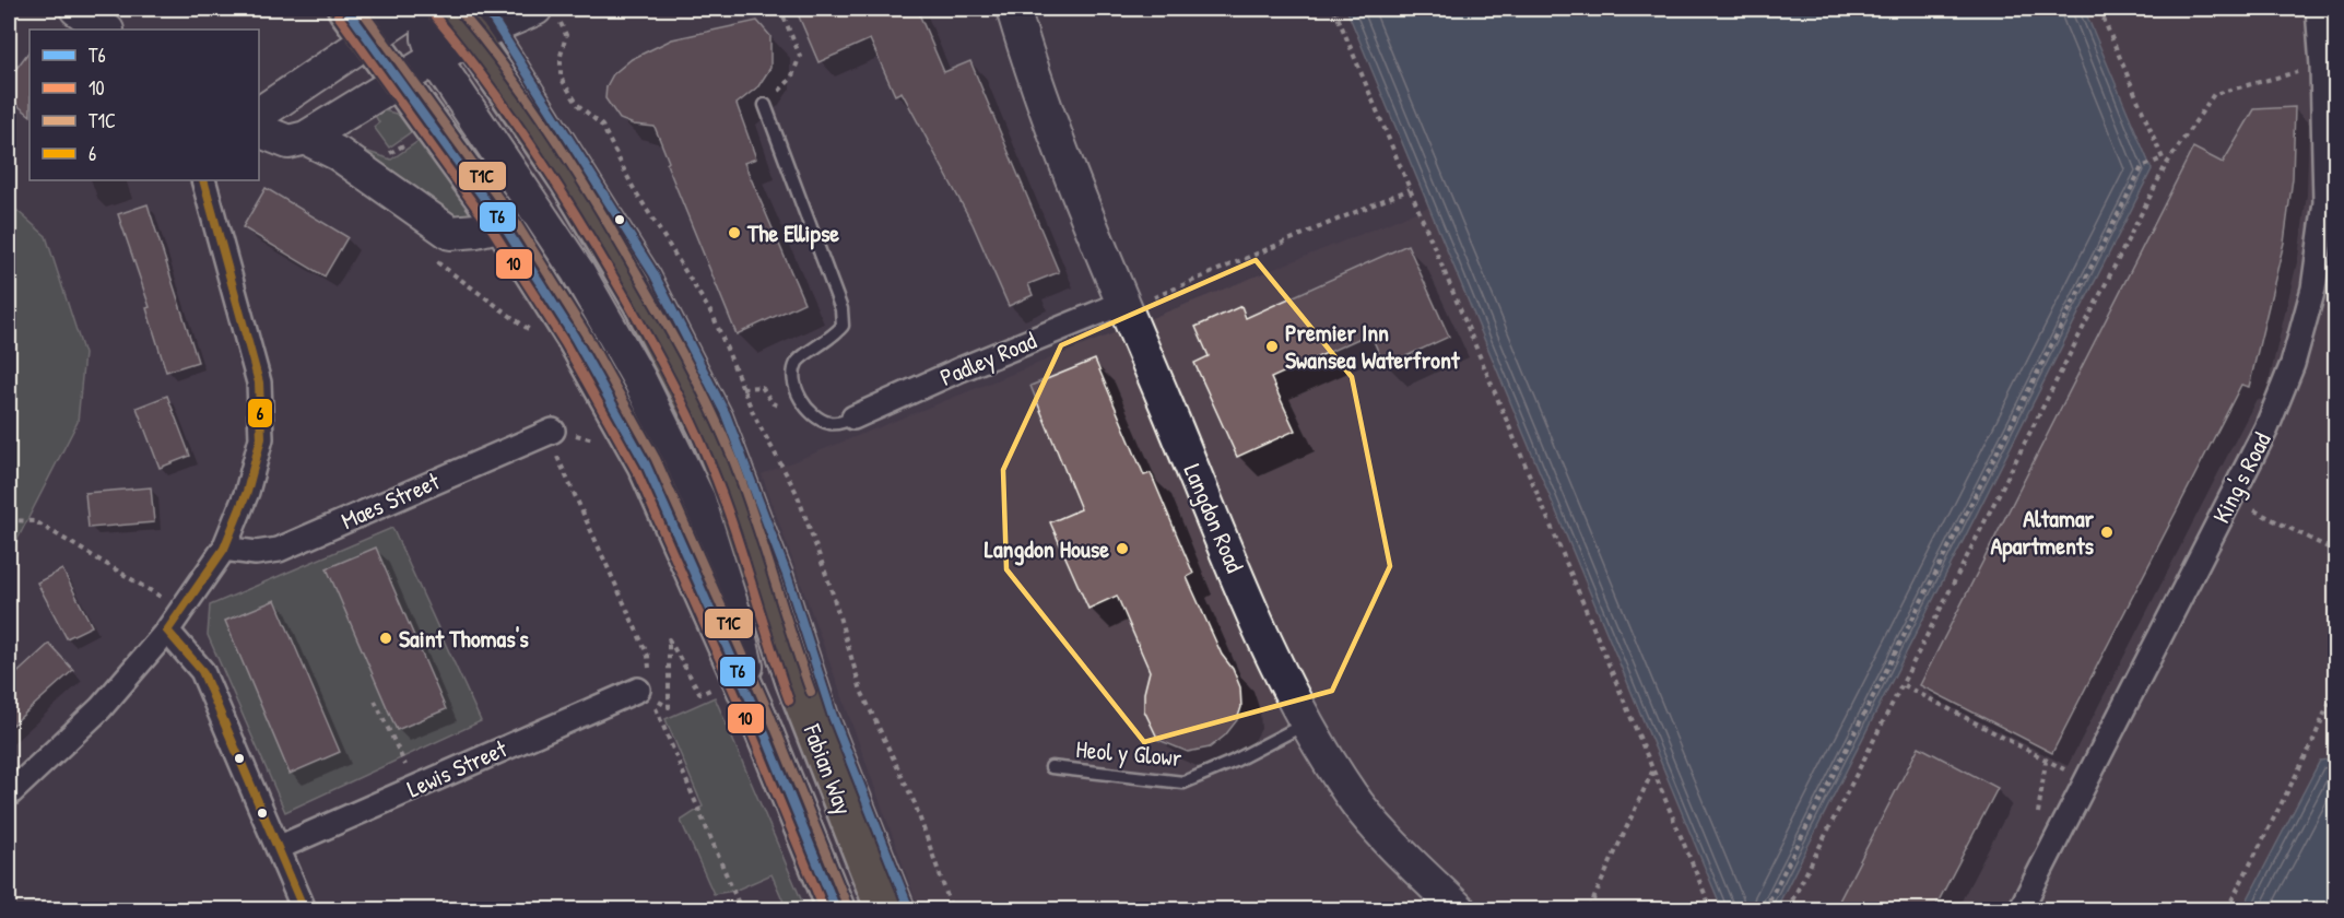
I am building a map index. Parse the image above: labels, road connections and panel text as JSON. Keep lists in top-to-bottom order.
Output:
{
  "streets": {
    "highway": ["Fabian Way"],
    "street": [
      "Padley Road",
      "King's Road",
      "Maes Street",
      "Langdon Road",
      "Lewis Street"
    ],
    "lane": ["Heol y Glowr"]
  },
  "crossings": [
    ["Padley Road", "Langdon Road"],
    ["Langdon Road", "Heol y Glowr"]
  ],
  "places": [
    "The Ellipse",
    "Premier Inn Swansea Waterfront",
    "Altamar Apartments",
    "Langdon House",
    "Saint Thomas's"
  ],
  "lines": [
    "transit line T6",
    "transit line T1C",
    "transit line 10",
    "transit line 6"
  ],
  "legend": [
    "T6",
    "10",
    "T1C",
    "6"
  ]
}
